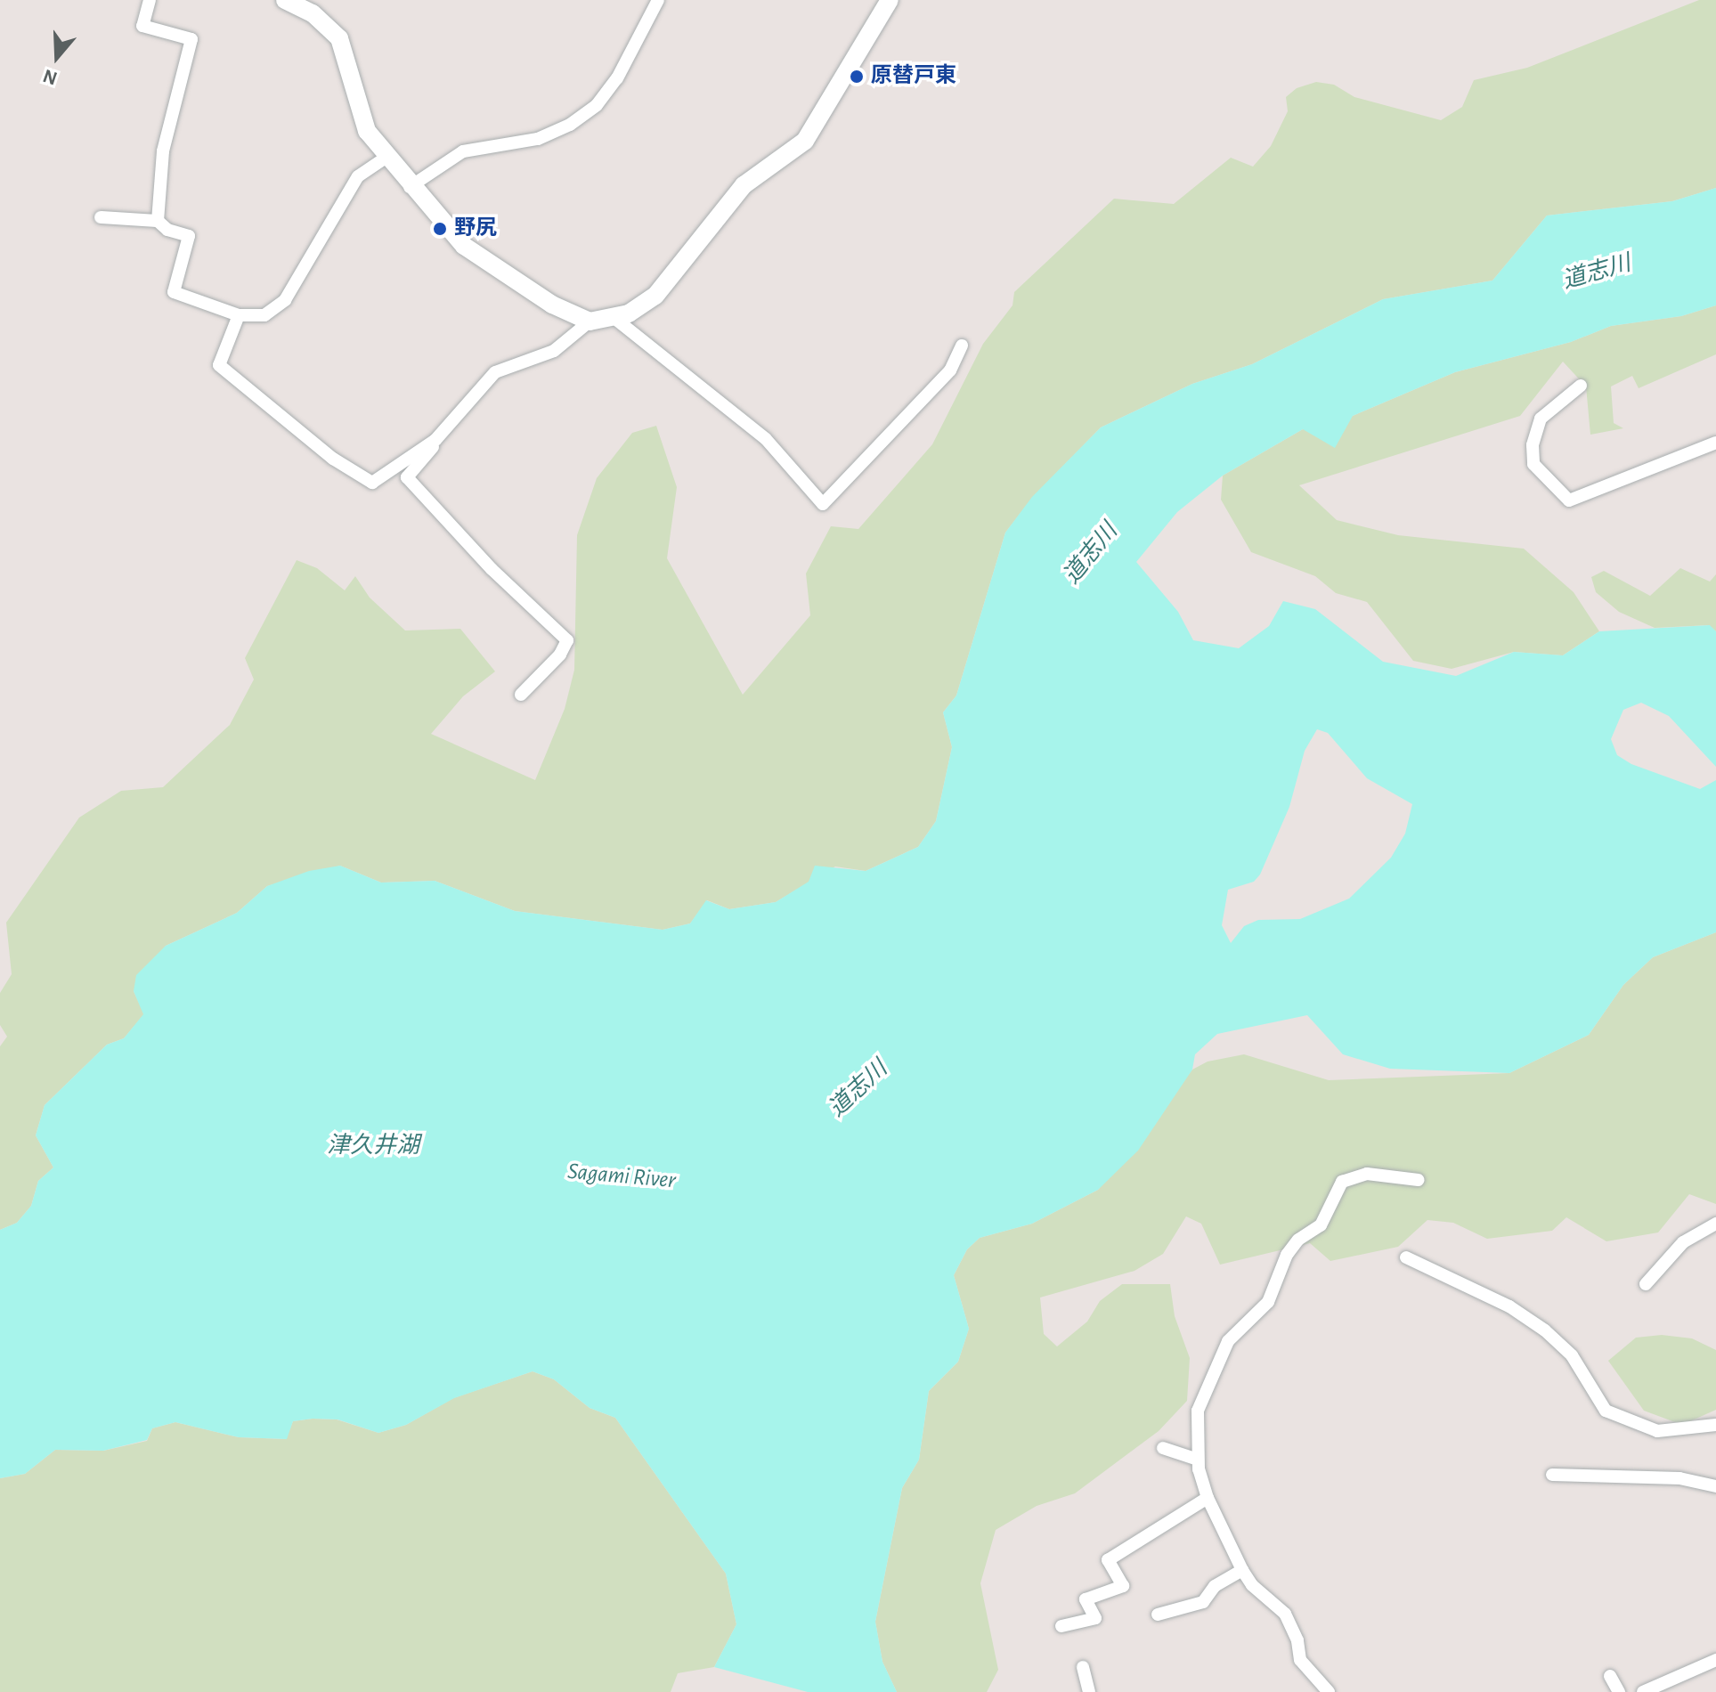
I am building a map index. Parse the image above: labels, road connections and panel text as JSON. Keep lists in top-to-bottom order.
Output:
{
  "water": ["道志川", "津久井湖", "Sagami River"],
  "places": ["原替戸東", "野尻"],
  "north": "bottom"
}
